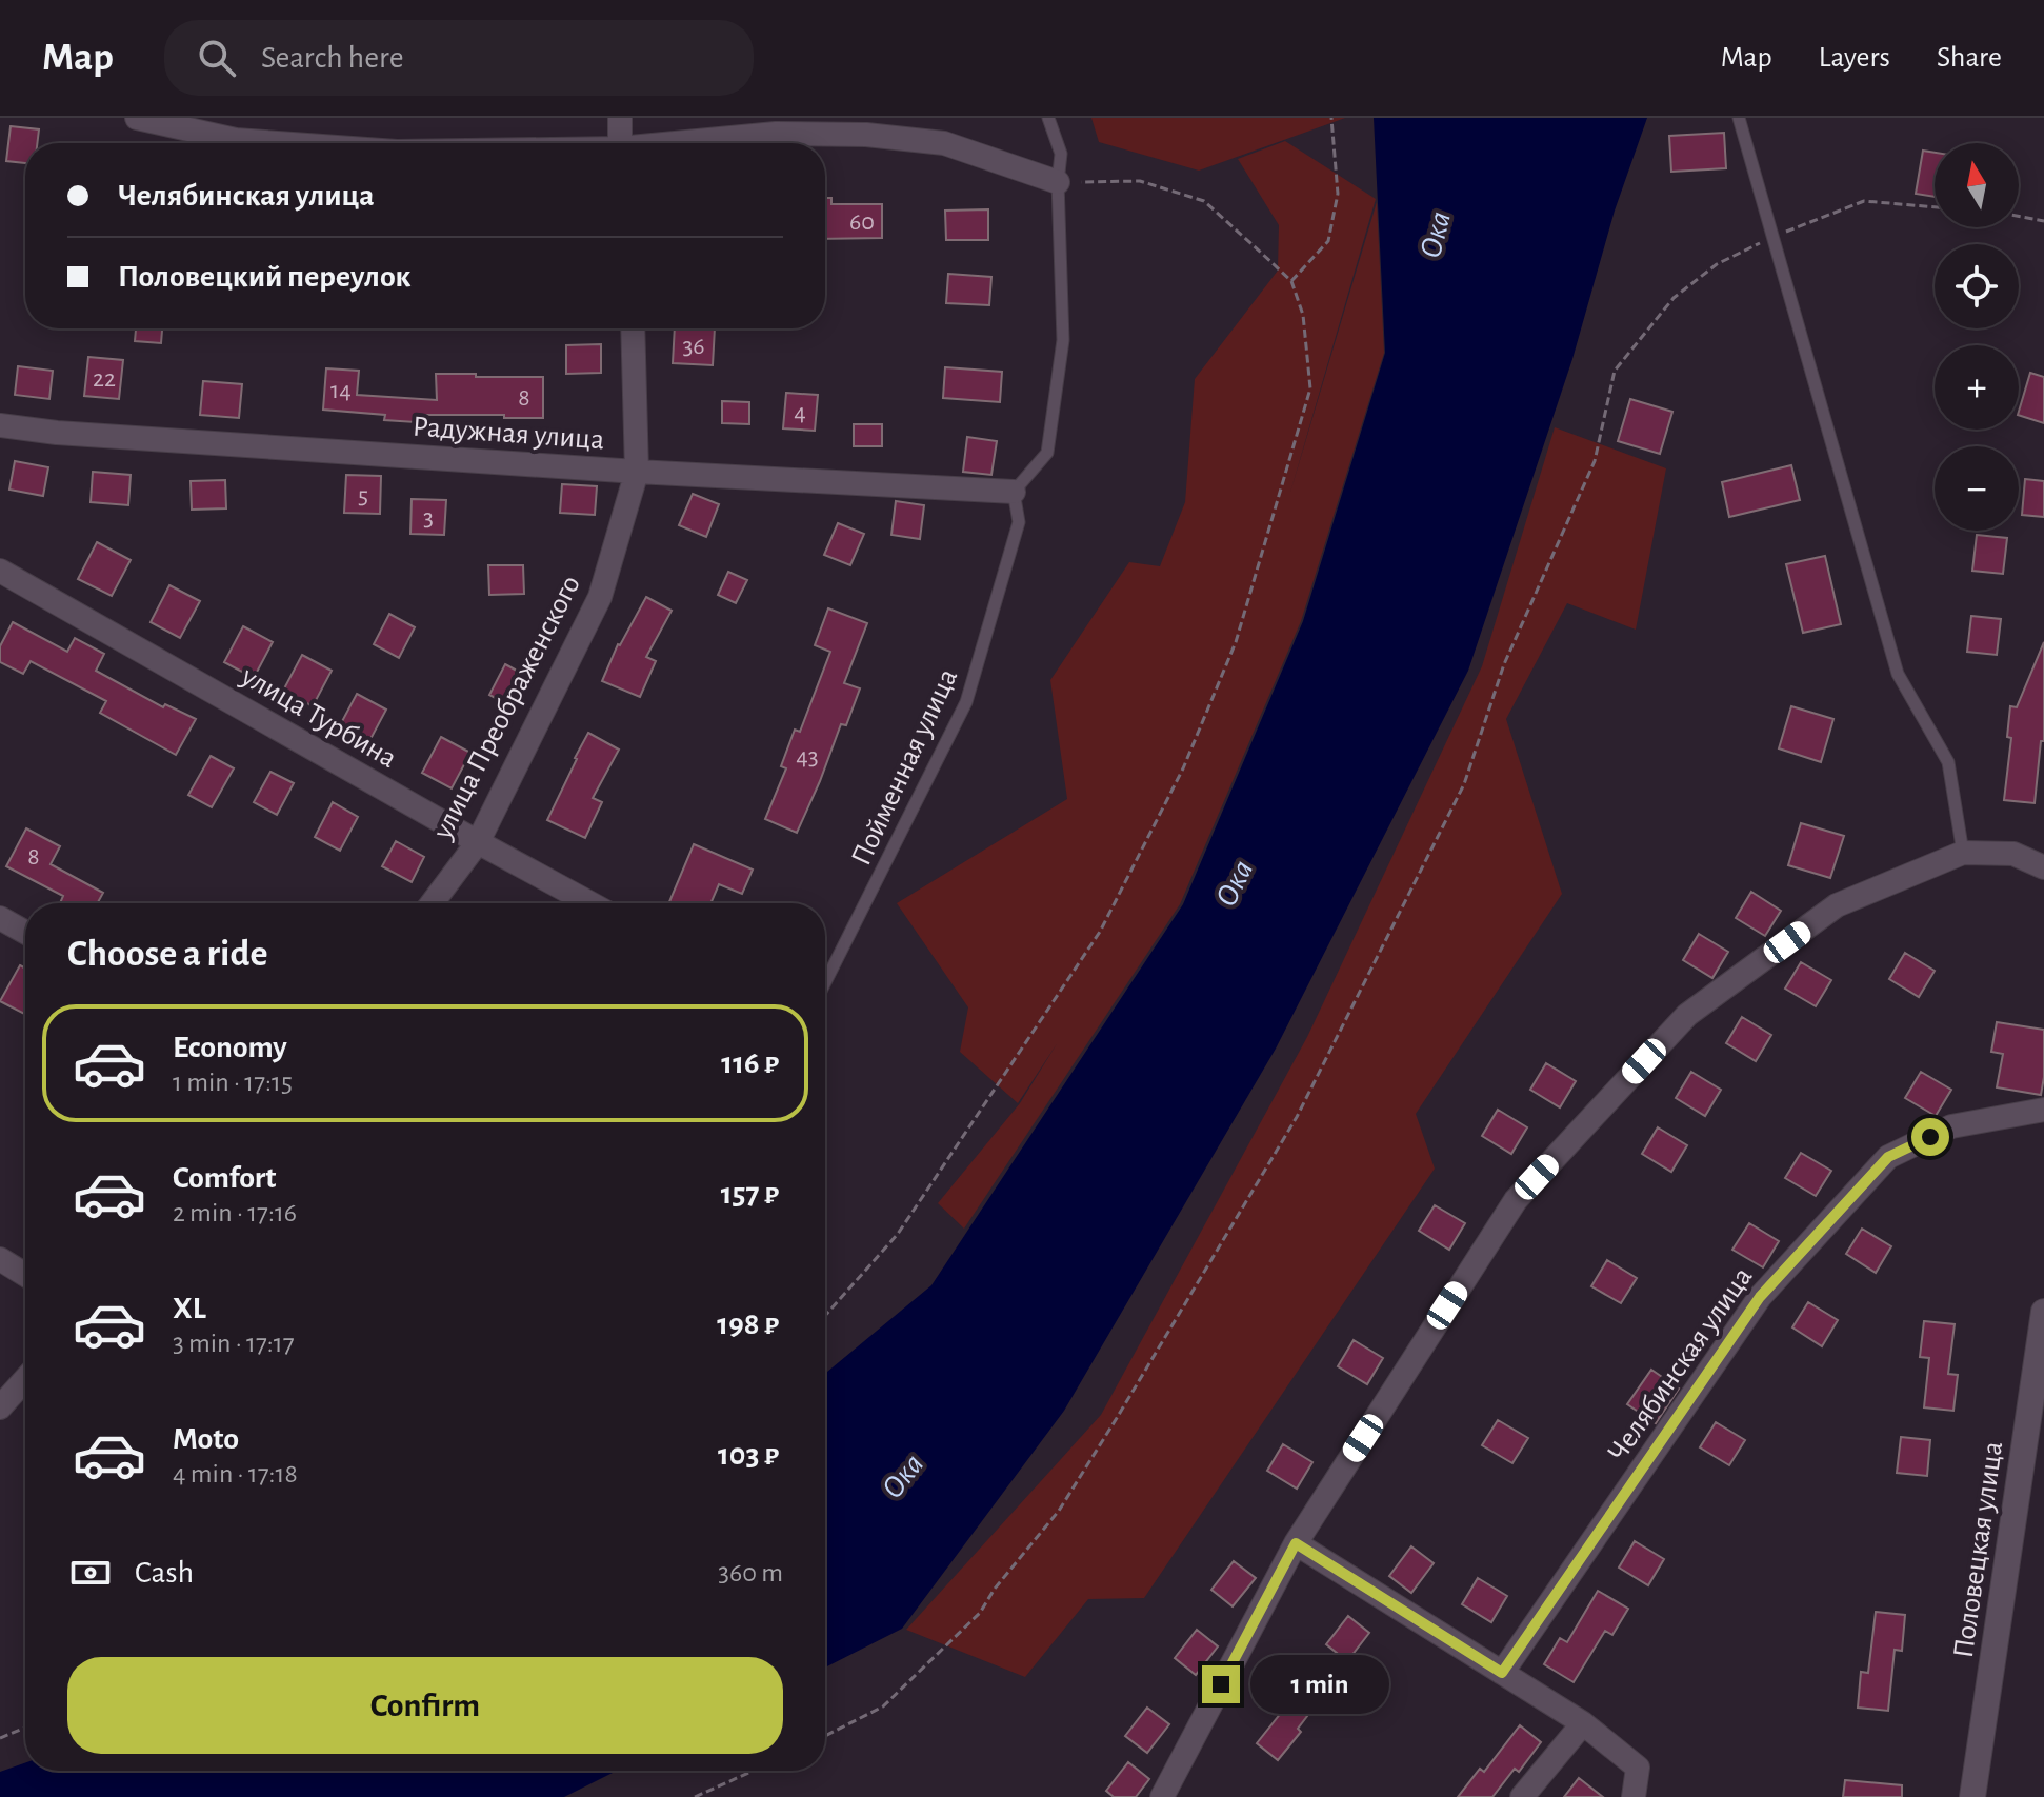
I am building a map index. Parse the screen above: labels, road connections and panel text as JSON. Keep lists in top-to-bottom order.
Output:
{
  "streets": {
    "street": [
      "Радужная улица",
      "улица Преображенского",
      "улица Турбина",
      "Челябинская улица",
      "Половецкая улица"
    ],
    "lane": ["Пойменная улица"]
  },
  "crossings": [
    ["Радужная улица", "улица Преображенского"],
    ["Радужная улица", "Пойменная улица"],
    ["улица Преображенского", "улица Турбина"]
  ],
  "water": ["Ока"],
  "house_numbers": [
    "60",
    "36",
    "22",
    "14",
    "8",
    "4",
    "5",
    "3",
    "43",
    "8"
  ],
  "north": "top",
  "page": {
    "header": "Map",
    "search": "Search here",
    "nav": ["Map", "Layers", "Share"],
    "map_buttons": ["+", "−"],
    "banner": ["Челябинская улица", "Половецкий переулок"],
    "heading": "Choose a ride",
    "list": [
      {
        "name": "Economy",
        "note": "1 min · 17:15",
        "value": "116 ₽"
      },
      {
        "name": "Comfort",
        "note": "2 min · 17:16",
        "value": "157 ₽"
      },
      {
        "name": "XL",
        "note": "3 min · 17:17",
        "value": "198 ₽"
      },
      {
        "name": "Moto",
        "note": "4 min · 17:18",
        "value": "103 ₽"
      }
    ],
    "pay": ["Cash", "360 m"],
    "buttons": "Confirm",
    "bubble": "1 min"
  }
}
